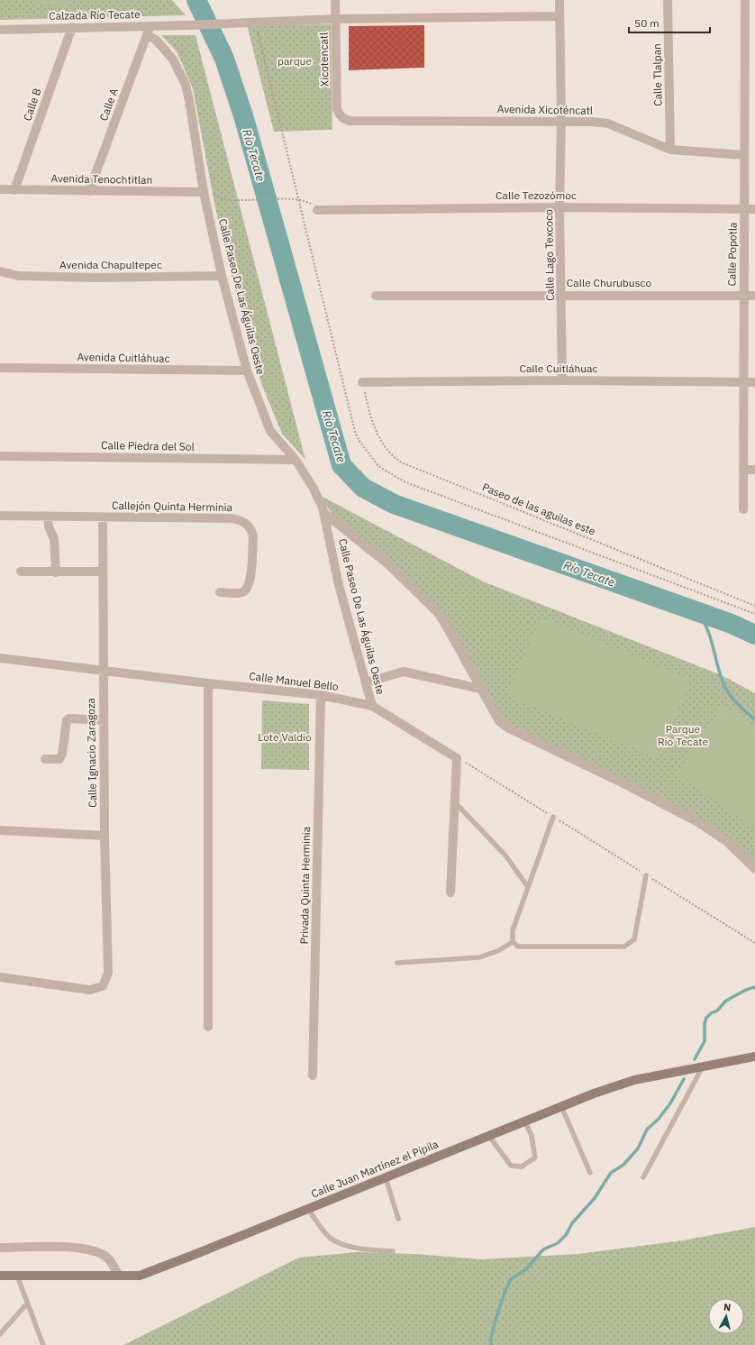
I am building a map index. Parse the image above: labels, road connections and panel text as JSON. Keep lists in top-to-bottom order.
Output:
{
  "streets": {
    "main road": ["Calle Juan Martínez el Pípila"],
    "street": [
      "Calzada Río Tecate",
      "Xicotencatl",
      "Calle Tlalpan",
      "Calle B",
      "Calle A",
      "Avenida Xicoténcatl",
      "Avenida Tenochtitlan",
      "Calle Tezozómoc",
      "Calle Popotla",
      "Calle Lago Texcoco",
      "Avenida Chapultepec",
      "Calle Churubusco",
      "Calle Paseo De Las Águilas Oeste",
      "Avenida Cuitláhuac",
      "Calle Cuitláhuac",
      "Calle Piedra del Sol",
      "Callejón Quinta Herminia",
      "Calle Manuel Bello",
      "Calle Ignacio Zaragoza",
      "Privada Quinta Herminia"
    ],
    "path": ["Paseo de las aguilas este"]
  },
  "crossings": [
    ["Calzada Río Tecate", "Xicotencatl"],
    ["Calzada Río Tecate", "Calle B"],
    ["Calzada Río Tecate", "Calle A"],
    ["Calzada Río Tecate", "Calle Lago Texcoco"],
    ["Xicotencatl", "Avenida Xicoténcatl"],
    ["Calle Tlalpan", "Avenida Xicoténcatl"],
    ["Calle B", "Avenida Tenochtitlan"],
    ["Calle A", "Avenida Tenochtitlan"],
    ["Calle A", "Calle Paseo De Las Águilas Oeste"],
    ["Avenida Xicoténcatl", "Calle Popotla"],
    ["Avenida Xicoténcatl", "Calle Lago Texcoco"],
    ["Avenida Tenochtitlan", "Calle Paseo De Las Águilas Oeste"],
    ["Calle Tezozómoc", "Calle Popotla"],
    ["Calle Tezozómoc", "Calle Lago Texcoco"],
    ["Calle Popotla", "Calle Churubusco"],
    ["Calle Popotla", "Calle Cuitláhuac"],
    ["Calle Lago Texcoco", "Calle Churubusco"],
    ["Calle Lago Texcoco", "Calle Cuitláhuac"],
    ["Avenida Chapultepec", "Calle Paseo De Las Águilas Oeste"],
    ["Calle Paseo De Las Águilas Oeste", "Avenida Cuitláhuac"],
    ["Calle Paseo De Las Águilas Oeste", "Calle Piedra del Sol"],
    ["Calle Paseo De Las Águilas Oeste", "Calle Manuel Bello"],
    ["Calle Cuitláhuac", "Paseo de las aguilas este"],
    ["Callejón Quinta Herminia", "Calle Ignacio Zaragoza"],
    ["Calle Manuel Bello", "Calle Ignacio Zaragoza"],
    ["Calle Manuel Bello", "Privada Quinta Herminia"]
  ],
  "water": ["Río Tecate"],
  "parks": ["parque", "Parque Rio Tecate", "Lote Valdio"],
  "scale_bar": "50 m",
  "north": "top"
}
